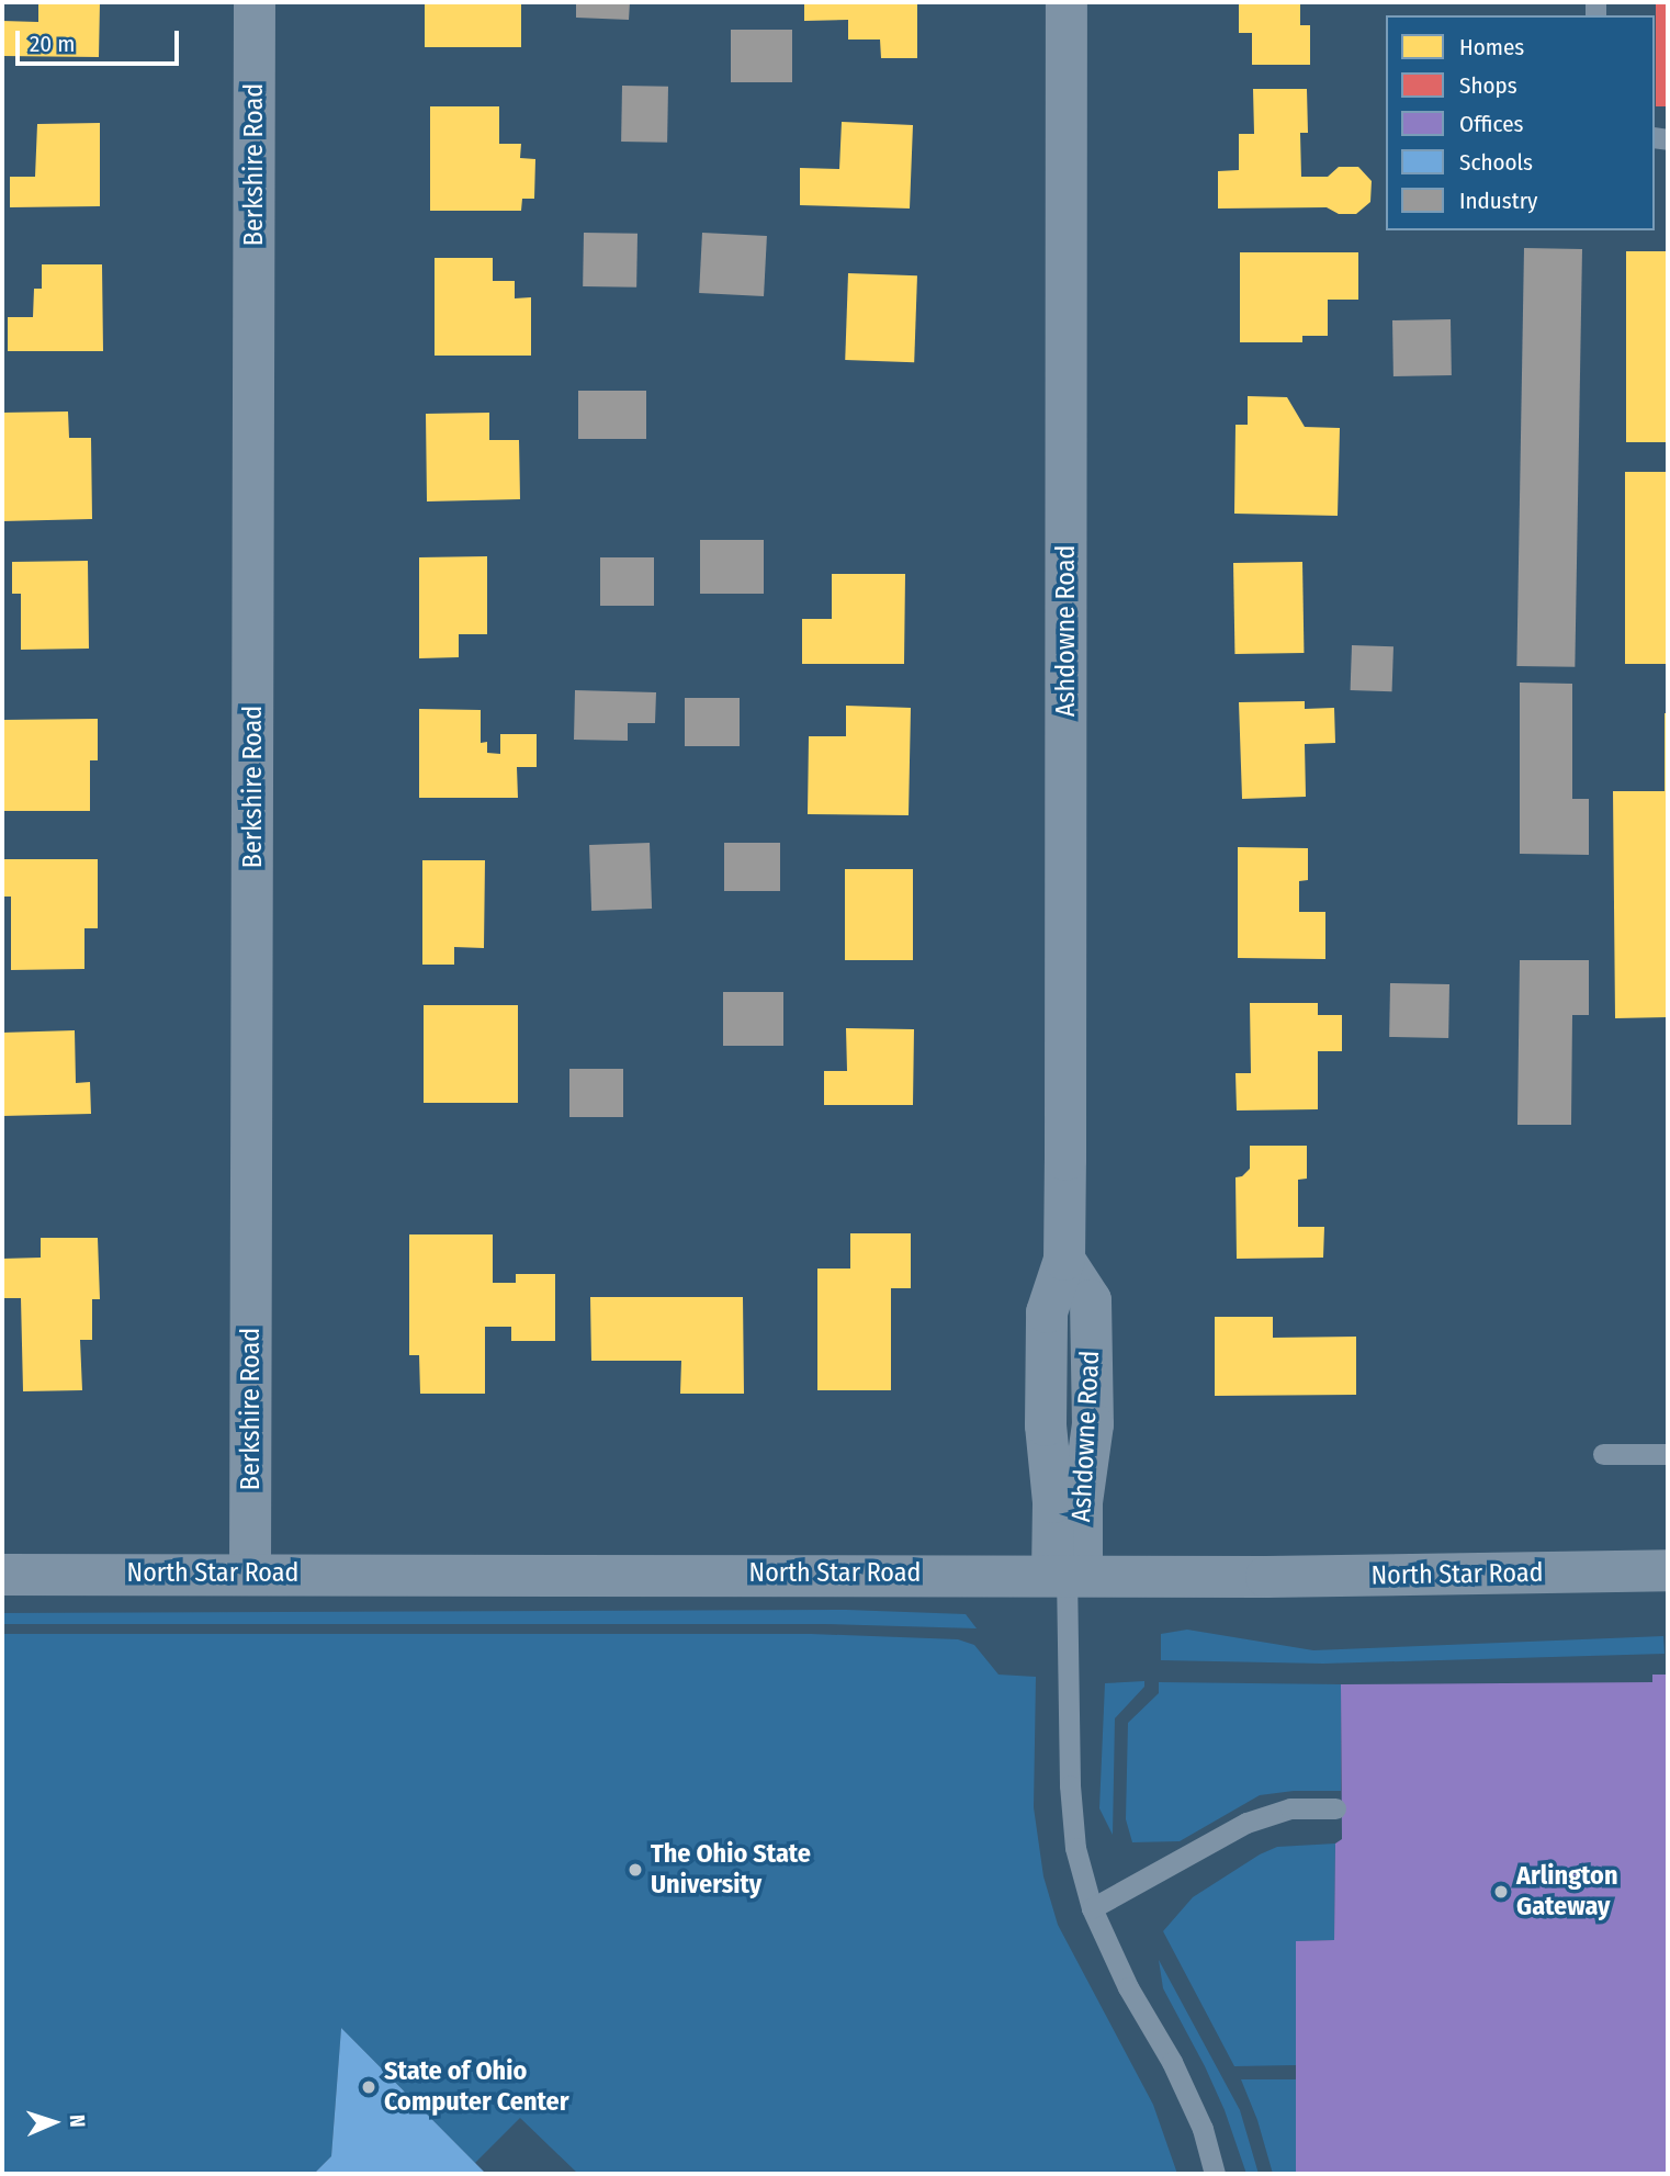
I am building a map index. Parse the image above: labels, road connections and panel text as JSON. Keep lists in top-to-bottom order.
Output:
{
  "streets": {
    "street": ["Berkshire Road", "Ashdowne Road", "North Star Road"]
  },
  "crossings": [
    ["Berkshire Road", "North Star Road"],
    ["Ashdowne Road", "North Star Road"]
  ],
  "places": ["The Ohio State University", "Arlington Gateway", "State of Ohio Computer Center"],
  "legend": [
    "Homes",
    "Shops",
    "Offices",
    "Schools",
    "Industry"
  ],
  "scale_bar": "20 m",
  "north": "right"
}
